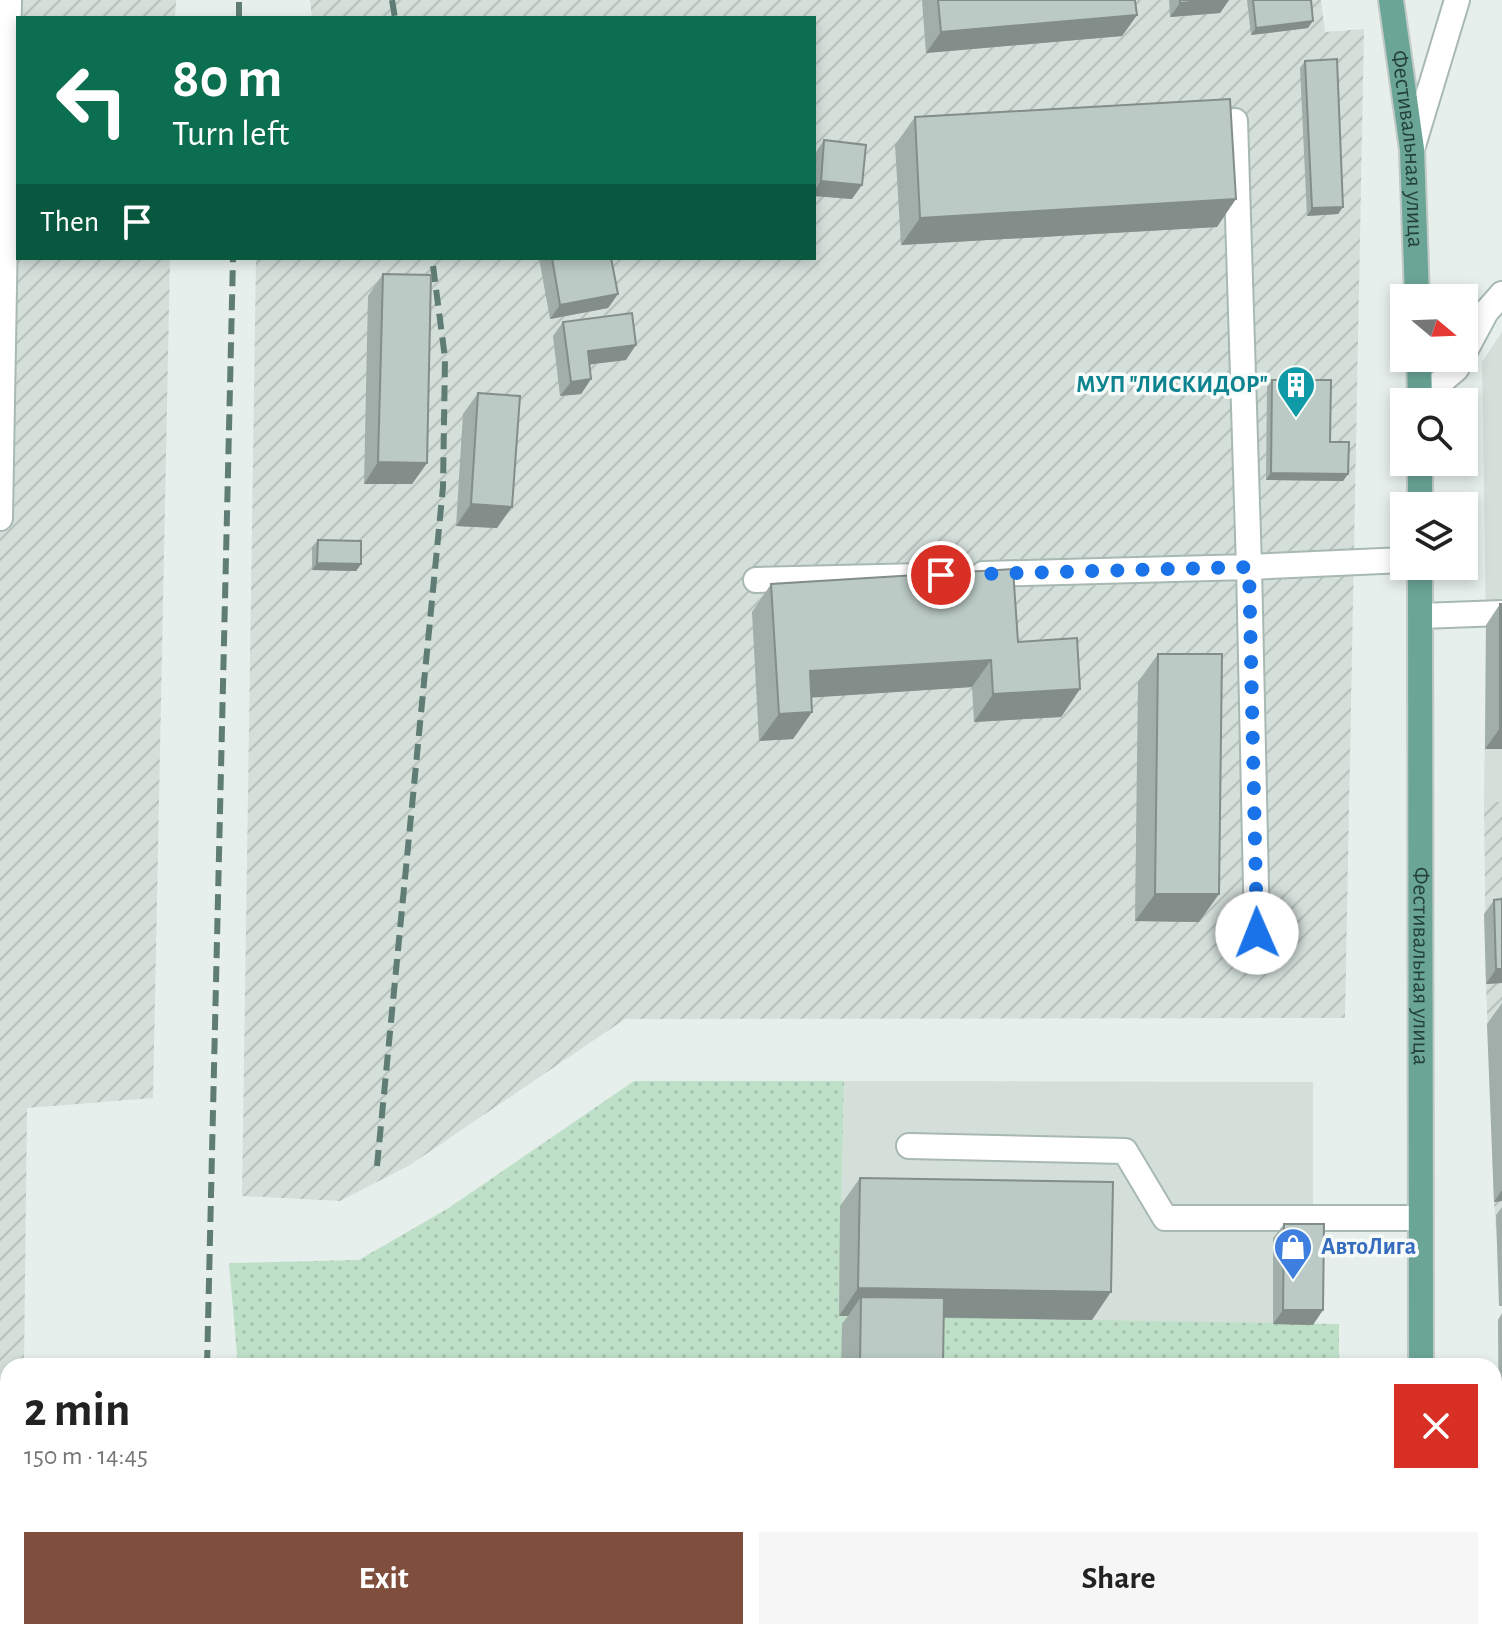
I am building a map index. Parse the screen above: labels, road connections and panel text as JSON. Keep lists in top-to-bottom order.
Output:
{
  "streets": {
    "main road": ["Фестивальная улица"]
  },
  "places": {
    "building": ["МУП \"ЛИСКИДОР\""],
    "shop": ["АвтоЛига"]
  },
  "north": "right",
  "page": {
    "turn": ["80 m", "Turn left"],
    "then": "Then",
    "heading": ["2 min", "150 m · 14:45"],
    "buttons": ["Exit", "Share"]
  }
}
